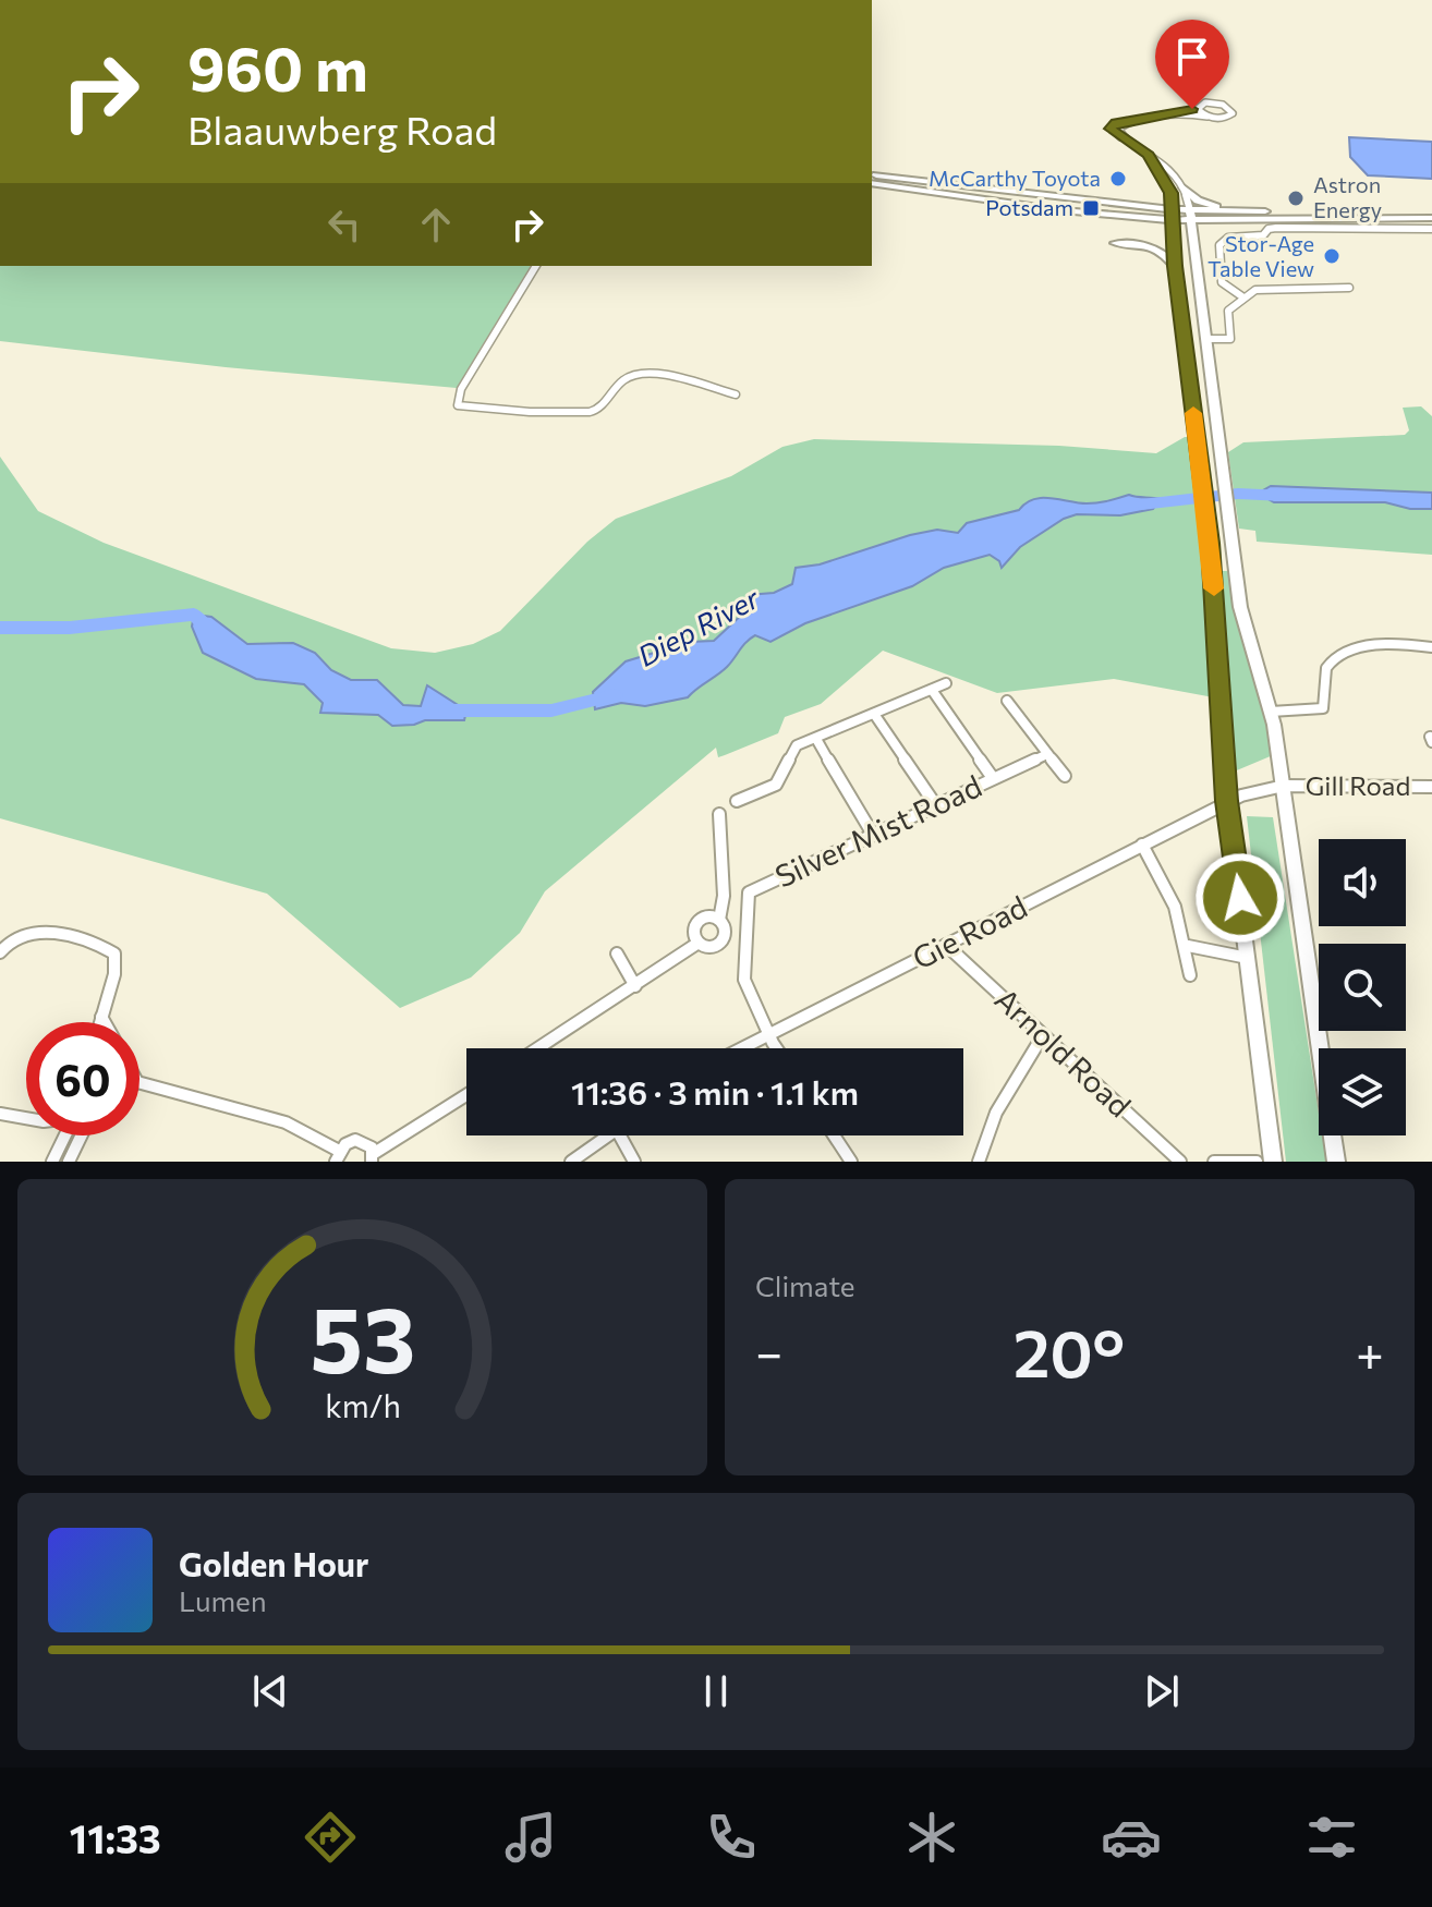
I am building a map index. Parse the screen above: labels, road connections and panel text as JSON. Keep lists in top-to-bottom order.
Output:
{
  "streets": {
    "street": [
      "Gill Road",
      "Silver Mist Road",
      "Gie Road",
      "Arnold Road"
    ]
  },
  "crossings": [
    ["Gill Road", "Gie Road"],
    ["Silver Mist Road", "Gie Road"],
    ["Gie Road", "Arnold Road"]
  ],
  "water": ["Diep River"],
  "places": {
    "other": ["McCarthy Toyota", "Astron Energy", "Stor-Age Table View"],
    "transit": ["Potsdam"]
  },
  "page": {
    "turn": ["960 m", "Blaauwberg Road"],
    "limit": "60",
    "trip": "11:36 · 3 min · 1.1 km",
    "tile": "Climate",
    "heat": ["−", "20°", "+"],
    "song": ["Golden Hour", "Lumen"],
    "tabs": "11:33",
    "gauge": ["53", "km/h"]
  }
}
